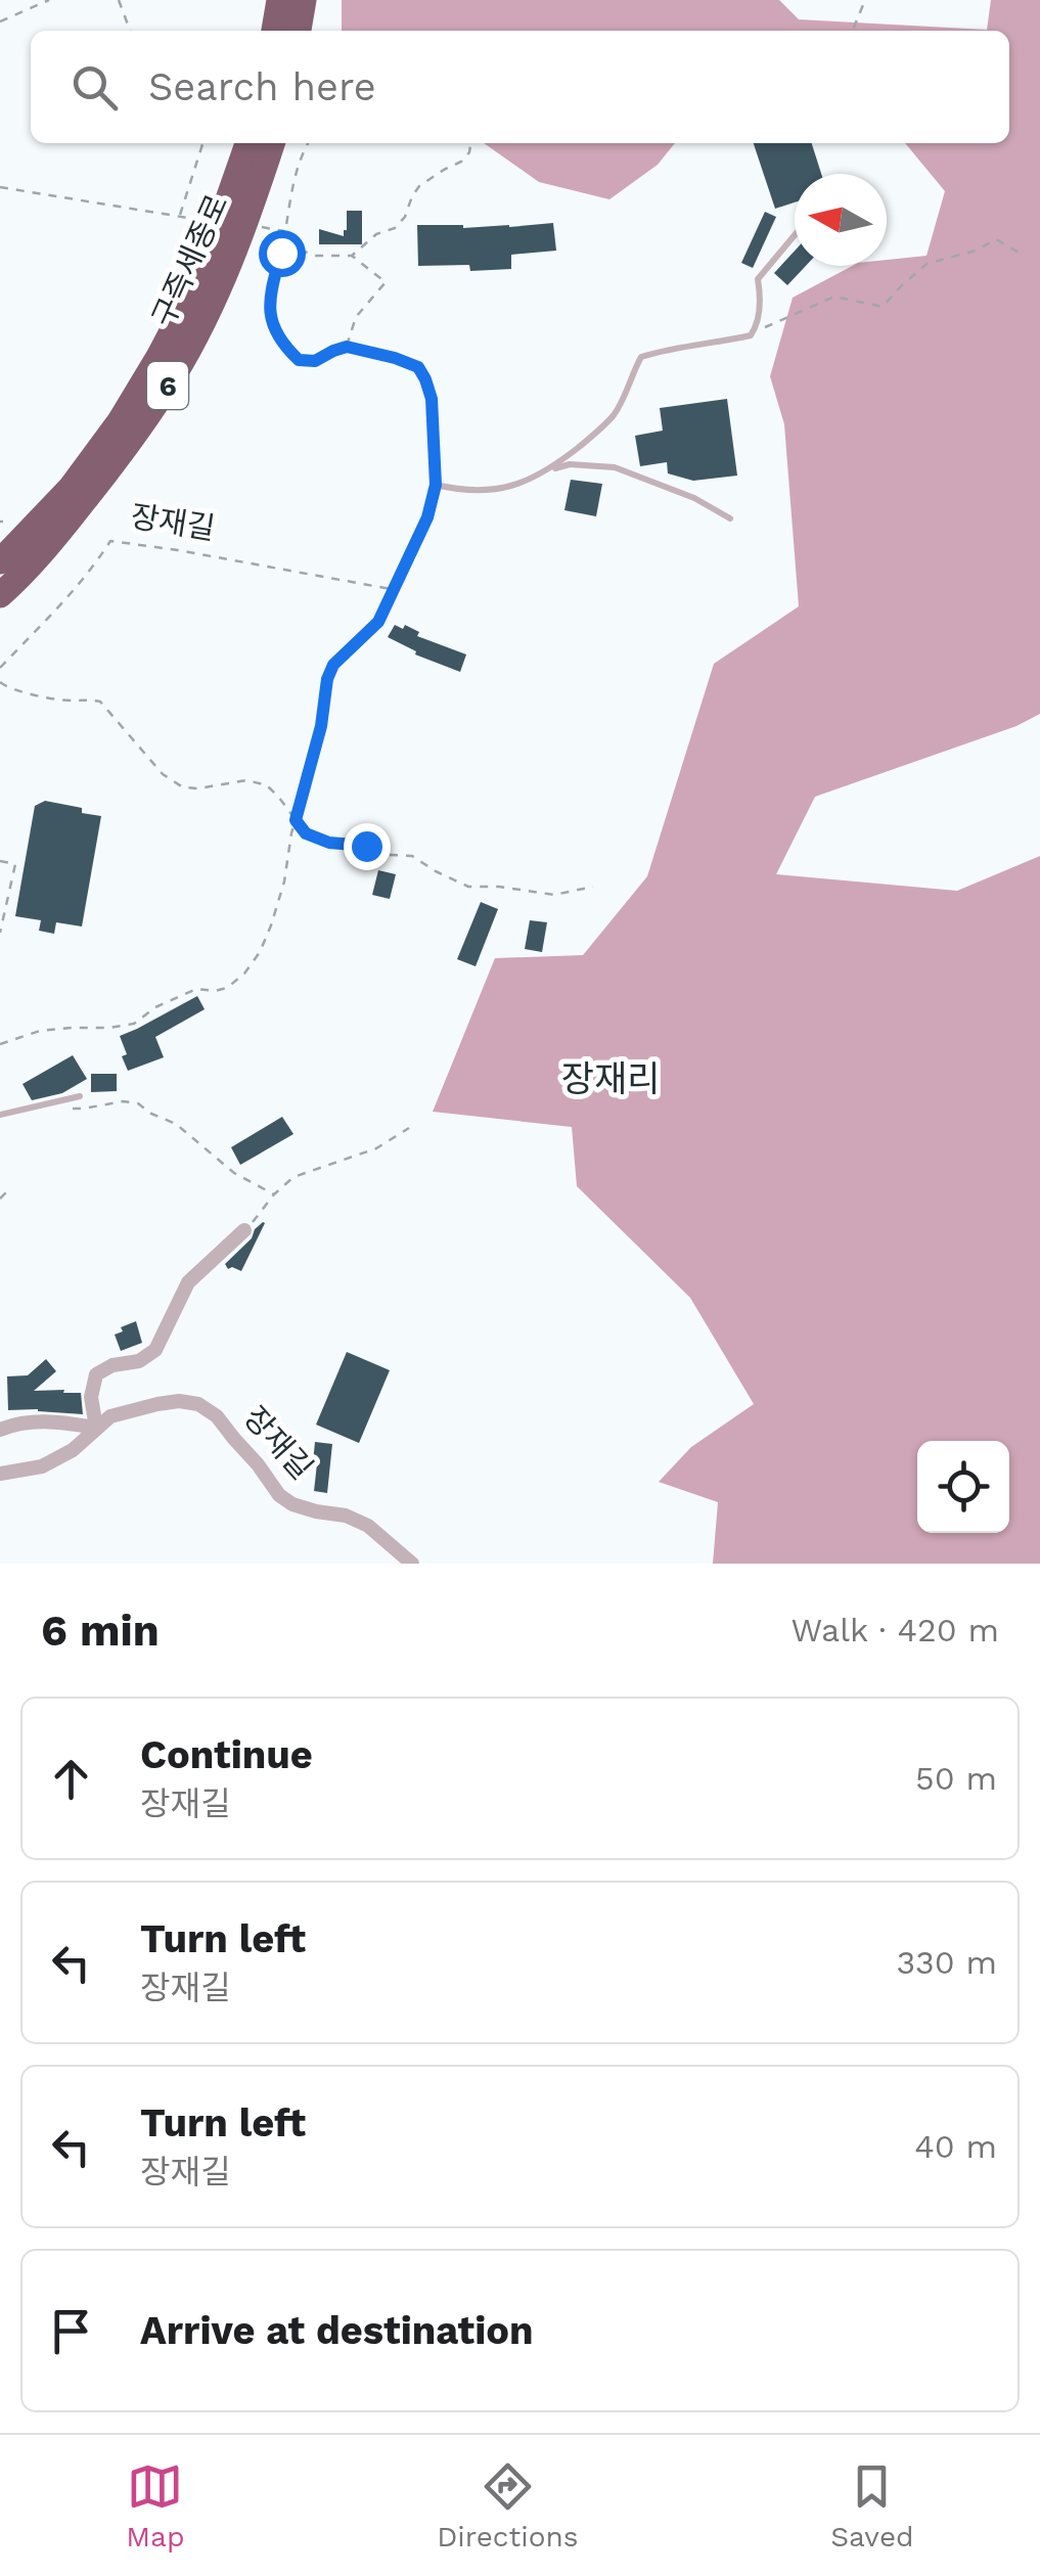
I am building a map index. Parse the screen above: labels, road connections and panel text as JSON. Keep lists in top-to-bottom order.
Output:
{
  "streets": {
    "highway": ["구즉세종로", "6"],
    "street": ["장재길"]
  },
  "districts": ["장재리"],
  "north": "left",
  "page": {
    "search": "Search here",
    "heading": ["6 min", "Walk · 420 m"],
    "list": [
      ["Continue", "장재길", "50 m"],
      ["Turn left", "장재길", "330 m"],
      ["Turn left", "장재길", "40 m"],
      "Arrive at destination"
    ],
    "nav": ["Map", "Directions", "Saved"]
  }
}
